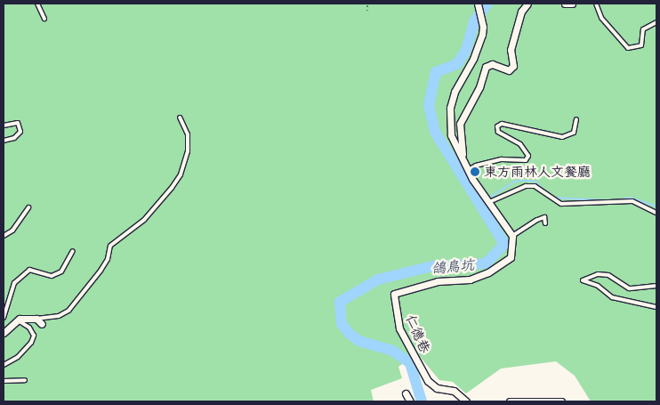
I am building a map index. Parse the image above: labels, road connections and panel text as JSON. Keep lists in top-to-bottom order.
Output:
{
  "streets": {
    "street": ["仁德巷"]
  },
  "water": ["鴿鳥坑"],
  "places": ["東方雨林人文餐廳"]
}
